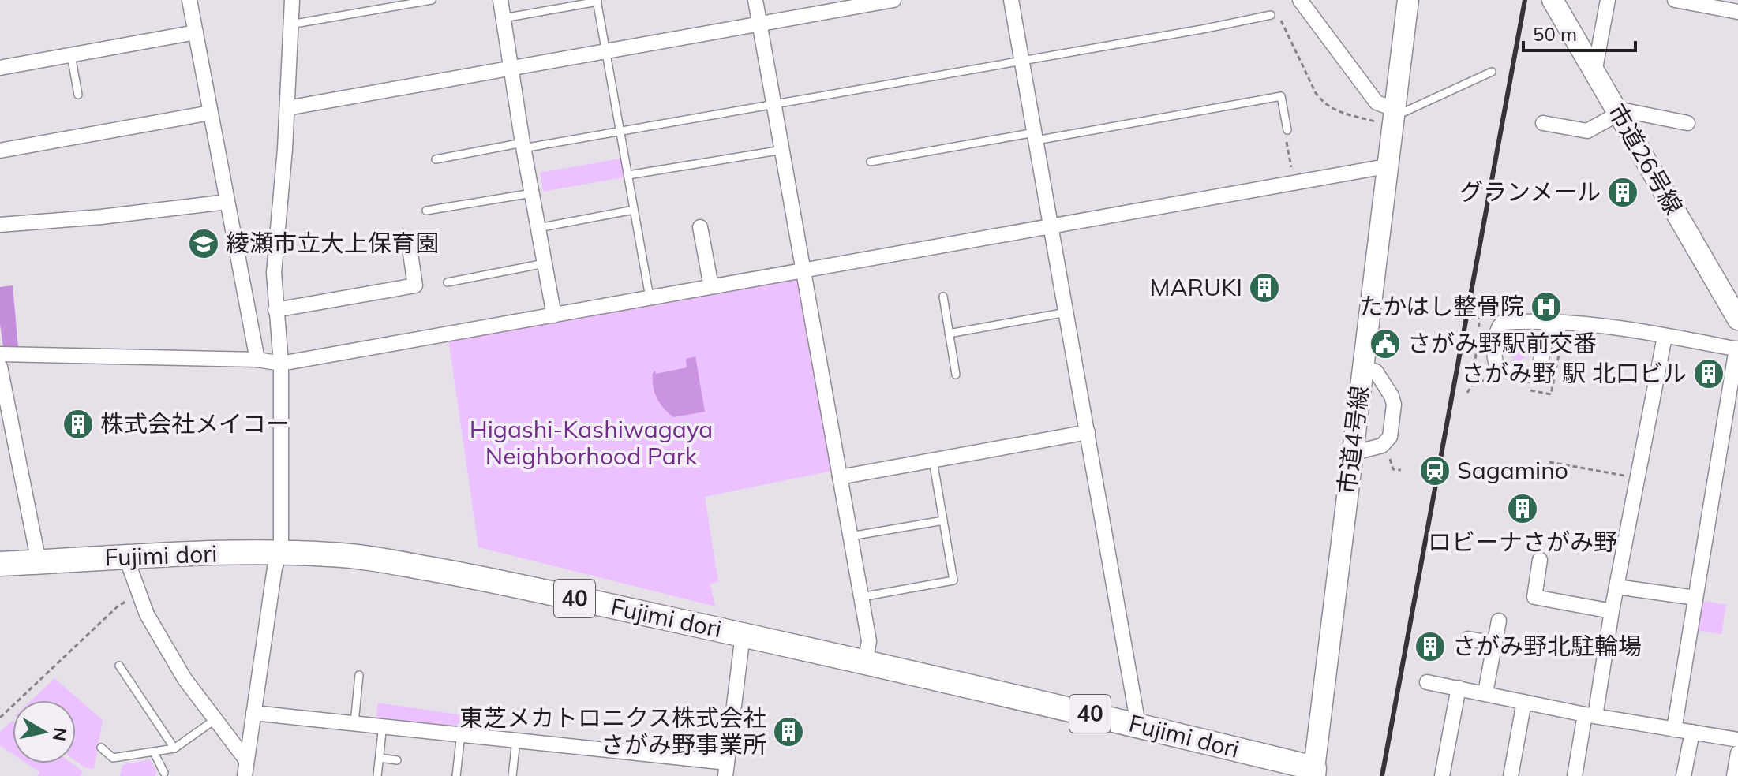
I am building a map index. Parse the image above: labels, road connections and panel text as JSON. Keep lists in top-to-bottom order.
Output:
{
  "streets": {
    "main road": ["Fujimi dori", "40"],
    "street": ["市道26号線", "市道4号線"]
  },
  "crossings": [
    ["市道4号線", "Fujimi dori"]
  ],
  "parks": ["Higashi-Kashiwagaya Neighborhood Park"],
  "places": {
    "building": [
      "グランメール",
      "MARUKI",
      "さがみ野 駅 北口ビル",
      "株式会社メイコー",
      "ロビーナさがみ野",
      "さがみ野北駐輪場",
      "東芝メカトロニクス株式会社 さがみ野事業所"
    ],
    "school or university": ["綾瀬市立大上保育園"],
    "hospital": ["たかはし整骨院"],
    "public building": ["さがみ野駅前交番"],
    "station": ["Sagamino"]
  },
  "scale_bar": "50 m",
  "north": "right"
}
